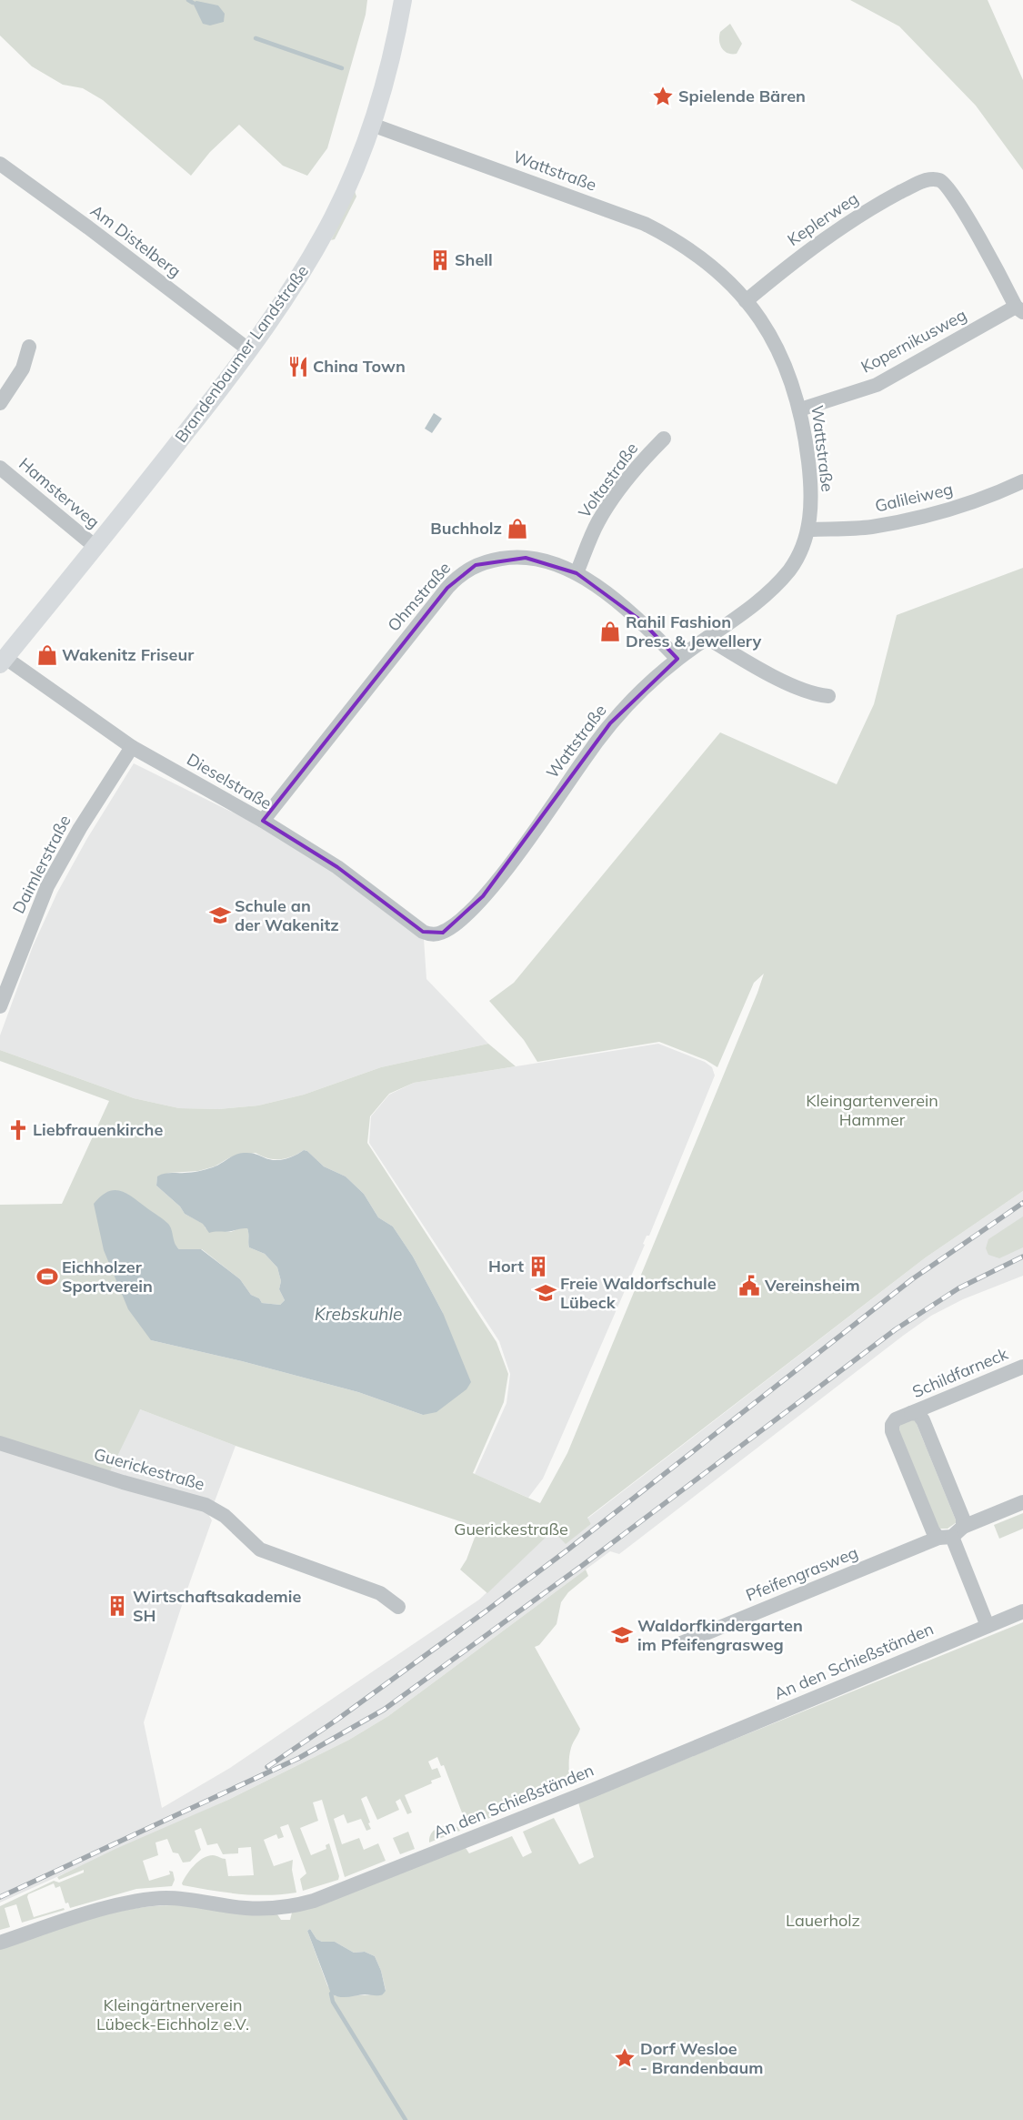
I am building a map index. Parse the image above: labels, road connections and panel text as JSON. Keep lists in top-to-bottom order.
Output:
{
  "streets": {
    "main road": ["Brandenbaumer Landstraße"],
    "street": [
      "Wattstraße",
      "Keplerweg",
      "Am Distelberg",
      "Kopernikusweg",
      "Voltastraße",
      "Hamsterweg",
      "Galileiweg",
      "Ohmstraße",
      "Dieselstraße",
      "Daimlerstraße",
      "Schildfarneck",
      "Guerickestraße",
      "Pfeifengrasweg",
      "An den Schießständen"
    ]
  },
  "crossings": [
    ["Wattstraße", "Keplerweg"],
    ["Wattstraße", "Kopernikusweg"],
    ["Wattstraße", "Brandenbaumer Landstraße"],
    ["Wattstraße", "Galileiweg"],
    ["Wattstraße", "Ohmstraße"],
    ["Wattstraße", "Dieselstraße"],
    ["Keplerweg", "Kopernikusweg"],
    ["Am Distelberg", "Brandenbaumer Landstraße"],
    ["Brandenbaumer Landstraße", "Hamsterweg"],
    ["Brandenbaumer Landstraße", "Dieselstraße"],
    ["Voltastraße", "Ohmstraße"],
    ["Ohmstraße", "Dieselstraße"],
    ["Dieselstraße", "Daimlerstraße"],
    ["Schildfarneck", "Pfeifengrasweg"],
    ["Schildfarneck", "An den Schießständen"]
  ],
  "water": ["Krebskuhle"],
  "parks": [
    "Kleingartenverein Hammer",
    "Guerickestraße",
    "Lauerholz",
    "Kleingärtnerverein Lübeck-Eichholz e.V."
  ],
  "places": {
    "place": ["Spielende Bären", "Dorf Wesloe - Brandenbaum"],
    "building": ["Shell", "Hort", "Wirtschaftsakademie SH"],
    "restaurant": ["China Town"],
    "shop": ["Buchholz", "Rahil Fashion Dress & Jewellery", "Wakenitz Friseur"],
    "school or university": ["Schule an der Wakenitz", "Freie Waldorfschule Lübeck", "Waldorfkindergarten im Pfeifengrasweg"],
    "church": ["Liebfrauenkirche"],
    "sports": ["Eichholzer Sportverein"],
    "public building": ["Vereinsheim"]
  }
}
